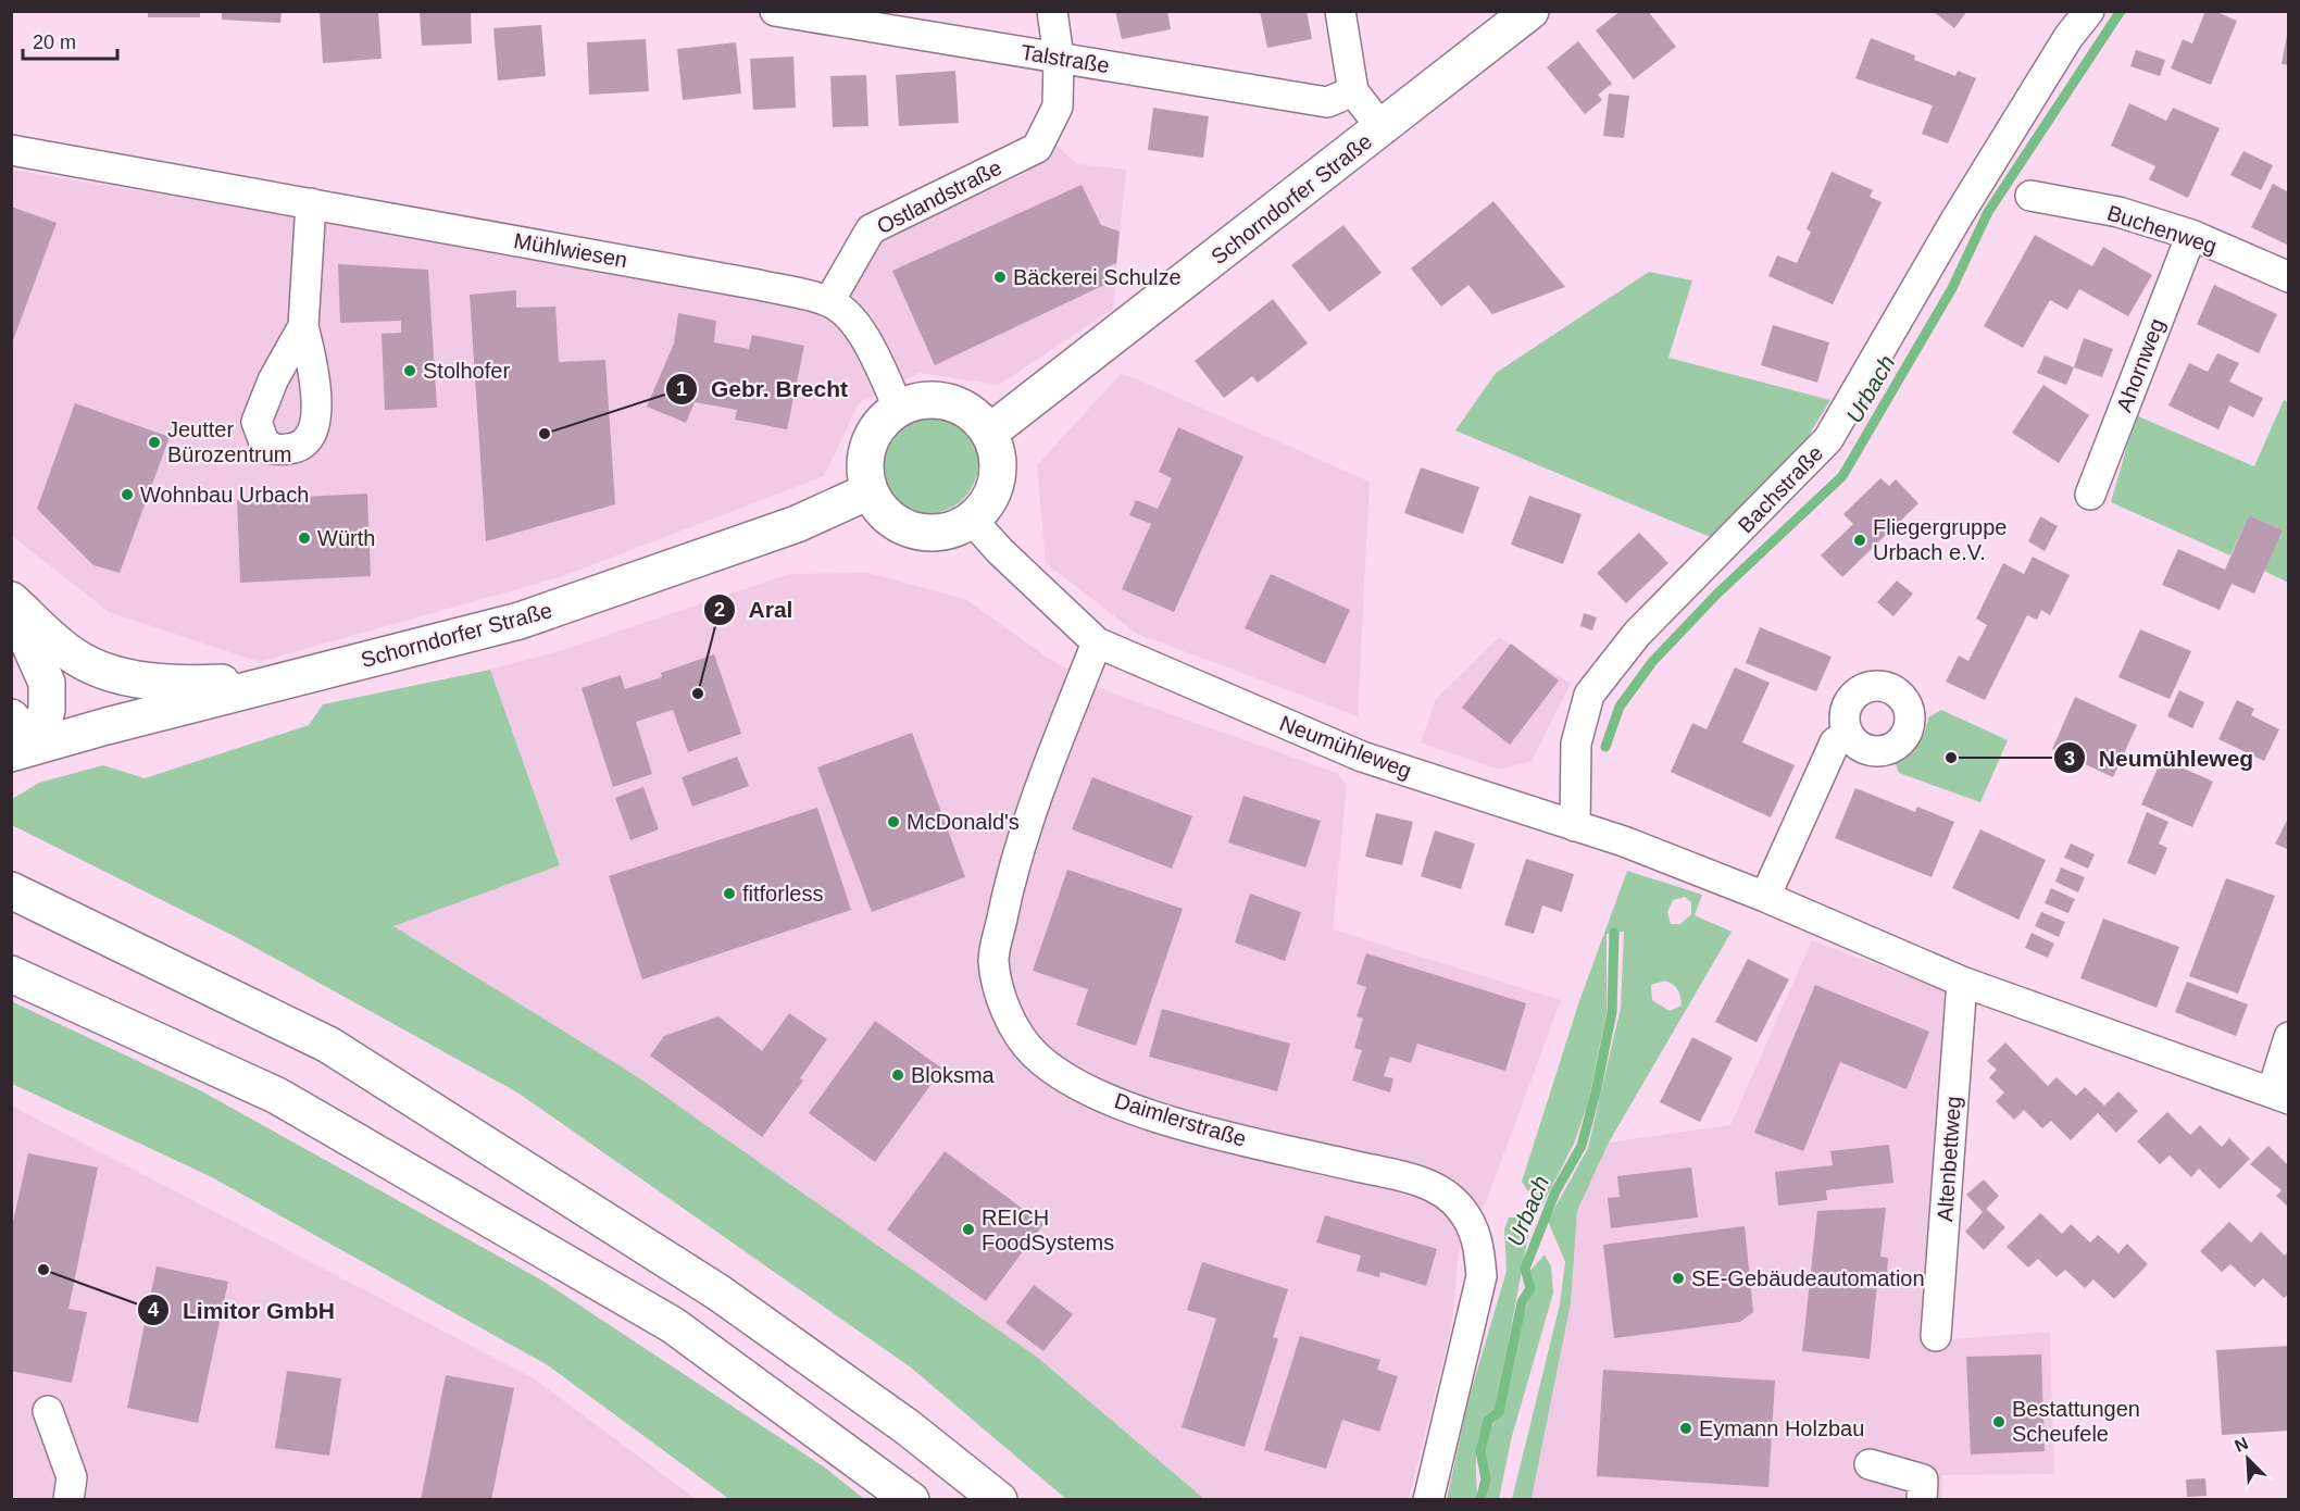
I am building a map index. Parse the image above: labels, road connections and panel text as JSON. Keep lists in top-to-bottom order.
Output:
{
  "streets": {
    "main road": ["Schorndorfer Straße"],
    "street": [
      "Talstraße",
      "Ostlandstraße",
      "Buchenweg",
      "Mühlwiesen",
      "Ahornweg",
      "Bachstraße",
      "Neumühleweg",
      "Daimlerstraße",
      "Altenbettweg"
    ]
  },
  "crossings": [
    ["Talstraße", "Ostlandstraße"],
    ["Ostlandstraße", "Mühlwiesen"],
    ["Schorndorfer Straße", "Neumühleweg"],
    ["Buchenweg", "Ahornweg"],
    ["Bachstraße", "Neumühleweg"],
    ["Neumühleweg", "Daimlerstraße"],
    ["Neumühleweg", "Altenbettweg"]
  ],
  "water": ["Urbach"],
  "places": [
    "Bäckerei Schulze",
    "Stolhofer",
    "Gebr. Brecht",
    "Jeutter Bürozentrum",
    "Wohnbau Urbach",
    "Würth",
    "Fliegergruppe Urbach e.V.",
    "Aral",
    "Neumühleweg",
    "McDonald's",
    "fitforless",
    "Bloksma",
    "REICH FoodSystems",
    "Limitor GmbH",
    "SE-Gebäudeautomation",
    "Bestattungen Scheufele",
    "Eymann Holzbau"
  ],
  "scale_bar": "20 m",
  "north": "top left"
}
